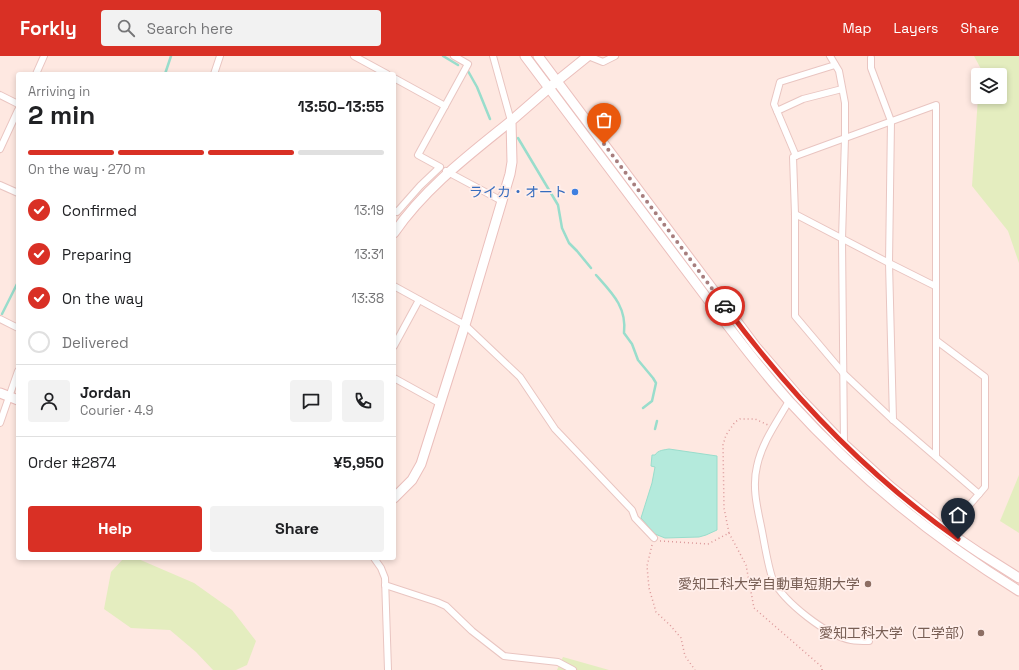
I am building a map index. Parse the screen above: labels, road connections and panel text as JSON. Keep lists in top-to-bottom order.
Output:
{
  "places": ["ライカ・オート", "愛知工科大学自動車短期大学", "愛知工科大学（工学部）"],
  "page": {
    "header": "Forkly",
    "search": "Search here",
    "nav": ["Map", "Layers", "Share"],
    "heading": ["2 min", "Arriving in", "13:50–13:55"],
    "panel": [
      "Jordan",
      "Courier · 4.9",
      "Order #2874",
      "¥5,950"
    ],
    "bar": "On the way · 270 m",
    "list": [
      ["Confirmed", "13:19"],
      ["Preparing", "13:31"],
      ["On the way", "13:38"],
      "Delivered"
    ],
    "buttons": ["Help", "Share"]
  }
}
